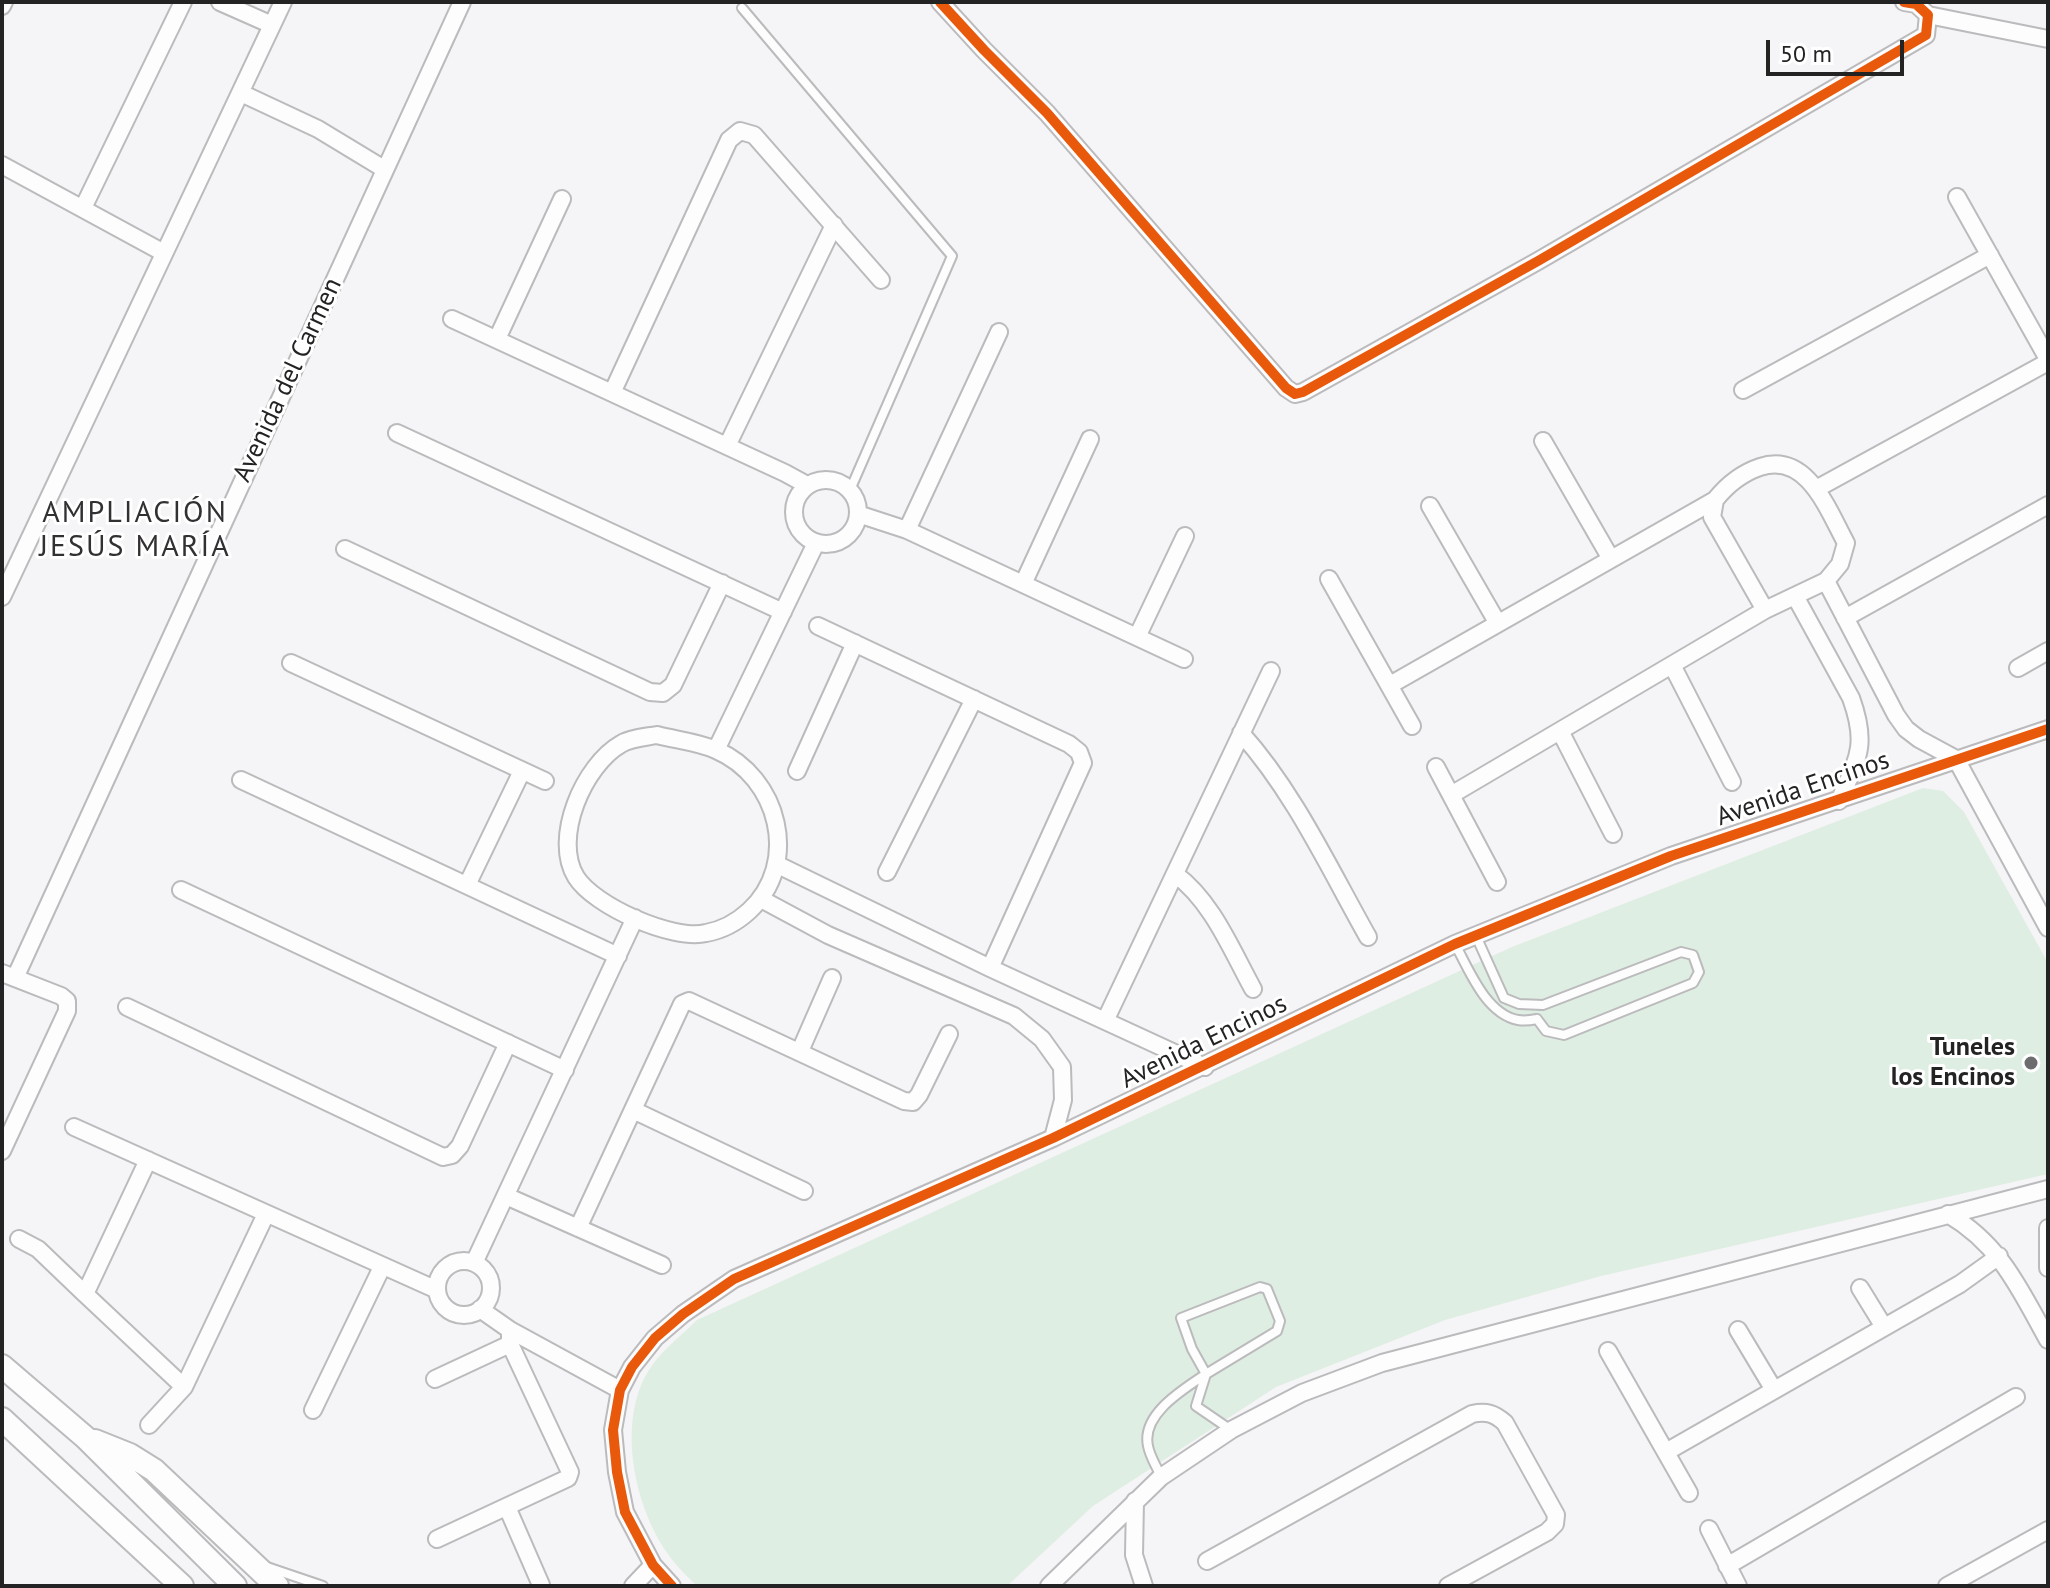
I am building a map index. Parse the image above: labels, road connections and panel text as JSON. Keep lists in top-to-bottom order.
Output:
{
  "streets": {
    "street": ["Avenida del Carmen", "Avenida Encinos"]
  },
  "districts": ["AMPLIACIÓN JESÚS MARÍA"],
  "places": ["Tuneles los Encinos"],
  "scale_bar": "50 m"
}
